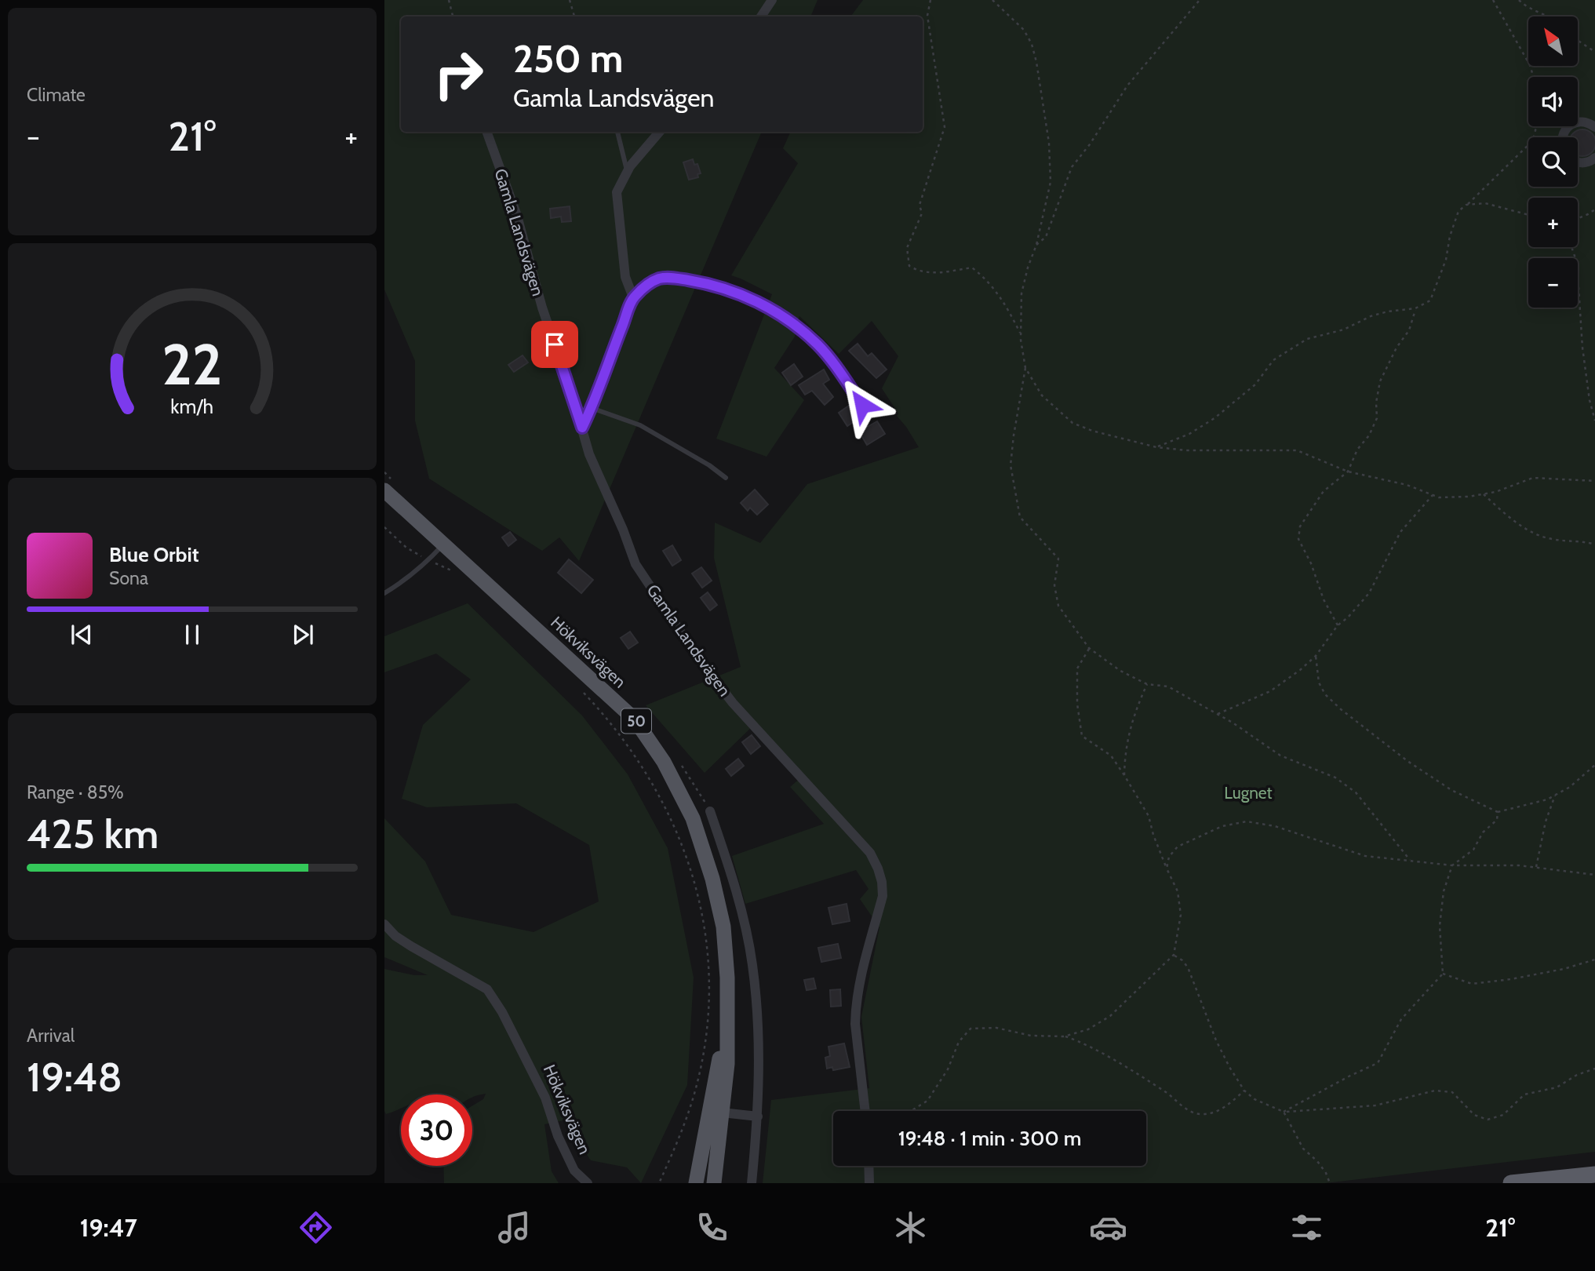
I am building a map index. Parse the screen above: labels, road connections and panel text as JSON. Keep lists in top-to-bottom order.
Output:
{
  "streets": {
    "main road": ["Hökviksvägen", "50"],
    "street": ["Gamla Landsvägen"]
  },
  "parks": ["Lugnet"],
  "north": "top left",
  "page": {
    "tile": [
      "Climate",
      ["Range · 85%", "425 km"],
      ["Arrival", "19:48"]
    ],
    "map_buttons": ["+", "−"],
    "turn": ["250 m", "Gamla Landsvägen"],
    "heat": ["−", "21°", "+"],
    "song": ["Blue Orbit", "Sona"],
    "limit": "30",
    "trip": "19:48 · 1 min · 300 m",
    "tabs": ["19:47", "21°"],
    "gauge": ["22", "km/h"]
  }
}
